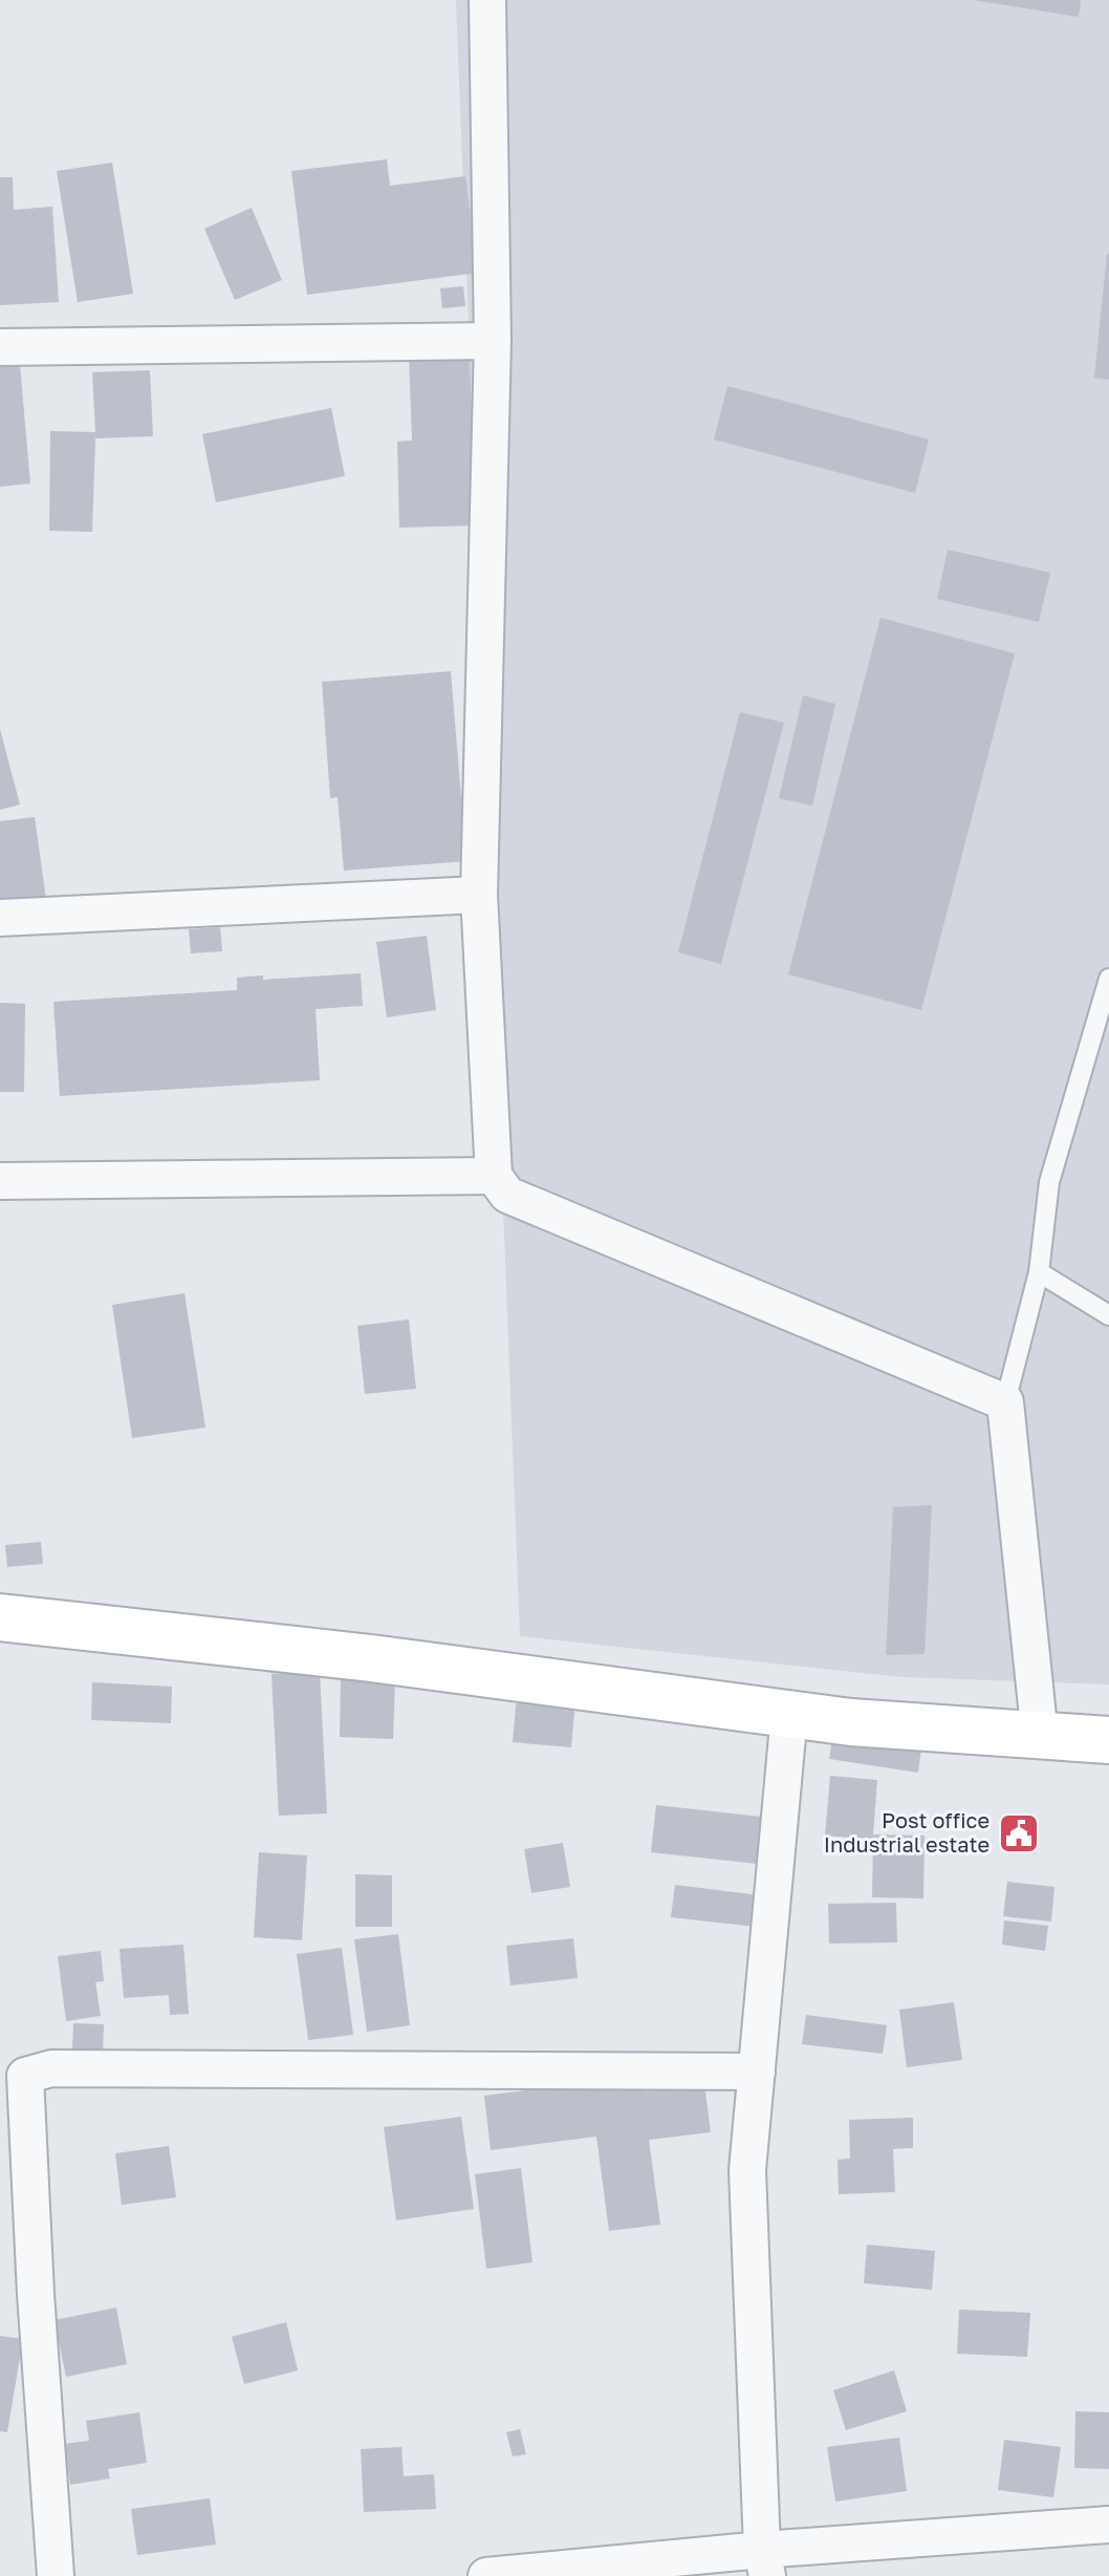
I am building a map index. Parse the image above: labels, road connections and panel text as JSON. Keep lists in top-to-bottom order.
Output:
{
  "places": {
    "public building": ["Post office Industrial estate"]
  }
}
